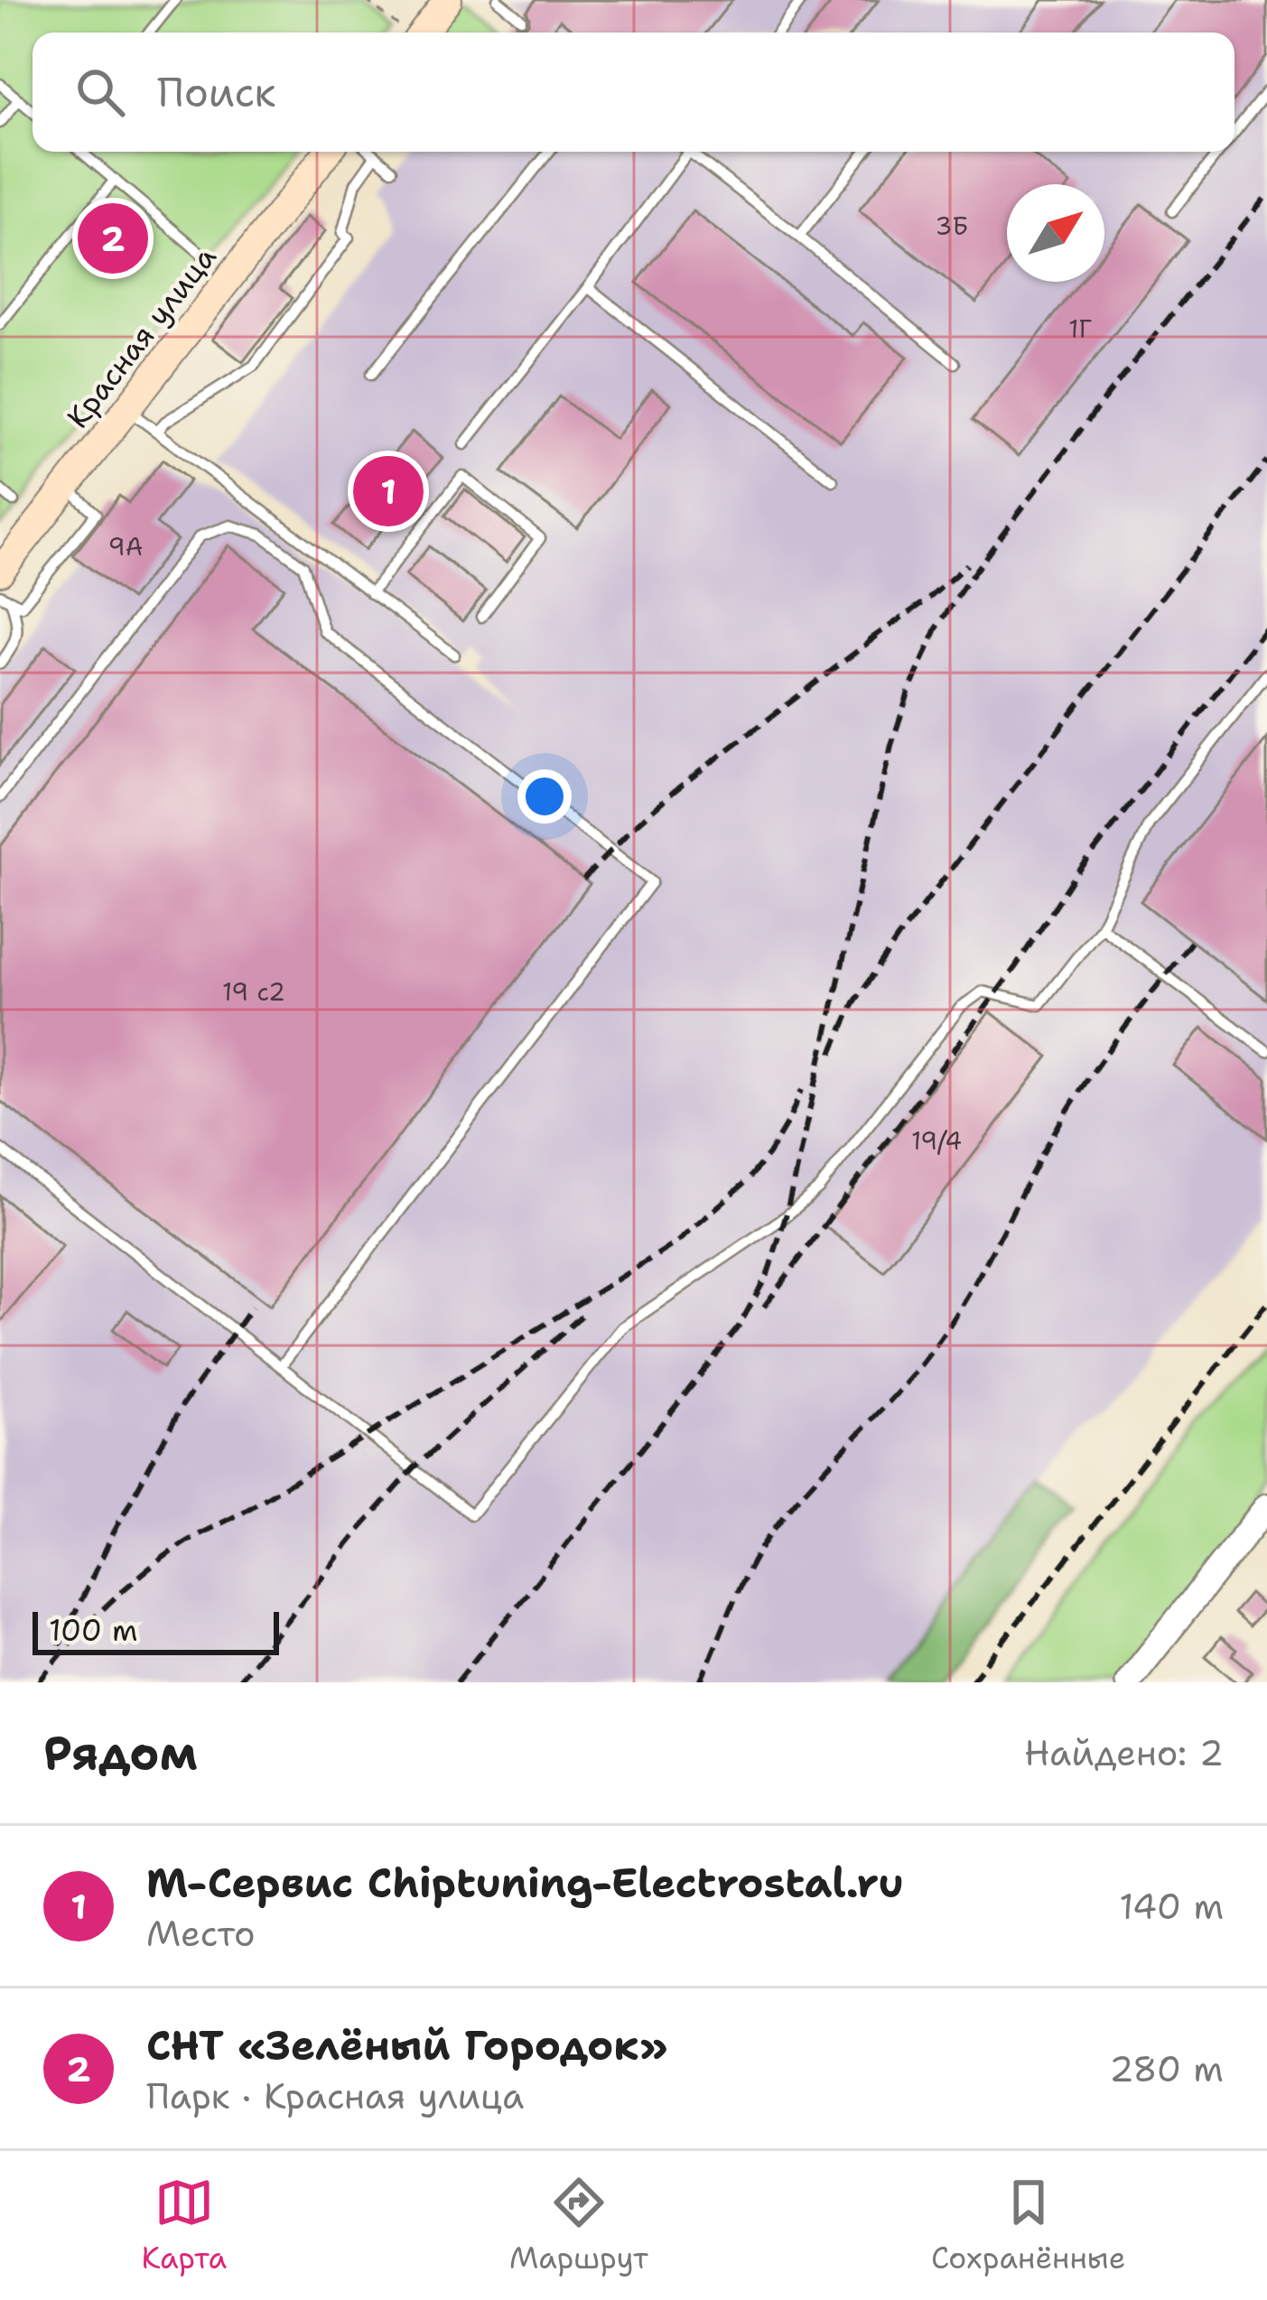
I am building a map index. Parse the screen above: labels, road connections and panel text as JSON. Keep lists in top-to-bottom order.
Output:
{
  "streets": {
    "main road": ["Красная улица"]
  },
  "house_numbers": [
    "3Б",
    "1Г",
    "9А",
    "19 с2",
    "19/4"
  ],
  "scale_bar": "100 m",
  "north": "top right",
  "page": {
    "search": "Поиск",
    "pins": ["2", "1"],
    "scale": "100 m",
    "heading": ["Рядом", "Найдено: 2"],
    "list": [
      {
        "mark": "1",
        "name": "M-Сервис Chiptuning-Electrostal.ru",
        "note": "Место",
        "value": "140 m"
      },
      {
        "mark": "2",
        "name": "СНТ «Зелёный Городок»",
        "note": "Парк · Красная улица",
        "value": "280 m"
      }
    ],
    "nav": ["Карта", "Маршрут", "Сохранённые"]
  }
}
